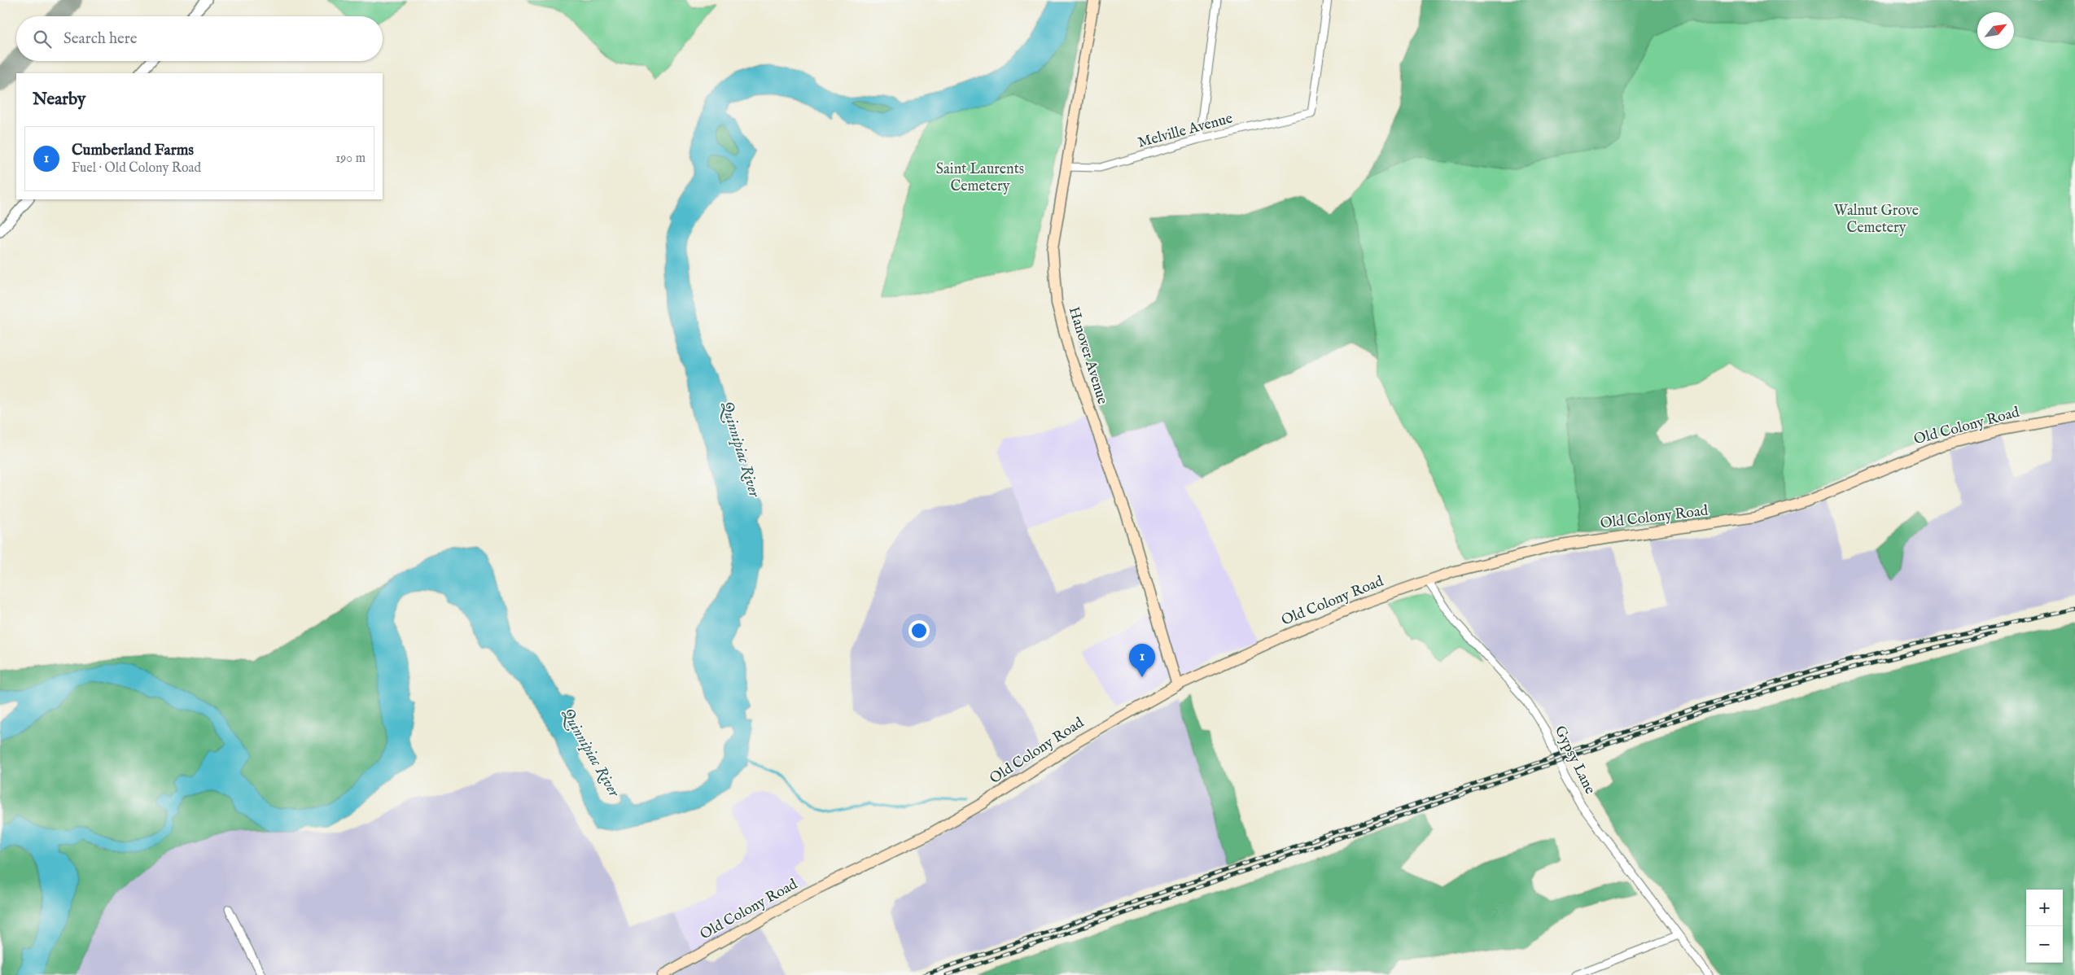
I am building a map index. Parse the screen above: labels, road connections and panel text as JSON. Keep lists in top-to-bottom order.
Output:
{
  "streets": {
    "main road": ["Hanover Avenue", "Old Colony Road"],
    "street": ["Melville Avenue", "Gypsy Lane"]
  },
  "crossings": [
    ["Melville Avenue", "Hanover Avenue"],
    ["Hanover Avenue", "Old Colony Road"],
    ["Old Colony Road", "Gypsy Lane"]
  ],
  "water": ["Quinnipiac River"],
  "parks": ["Saint Laurents Cemetery", "Walnut Grove Cemetery"],
  "north": "top right",
  "page": {
    "search": "Search here",
    "heading": "Nearby",
    "list": [
      {
        "mark": "1",
        "name": "Cumberland Farms",
        "note": "Fuel · Old Colony Road",
        "value": "190 m"
      }
    ],
    "pins": "1",
    "map_buttons": ["+", "−"]
  }
}
